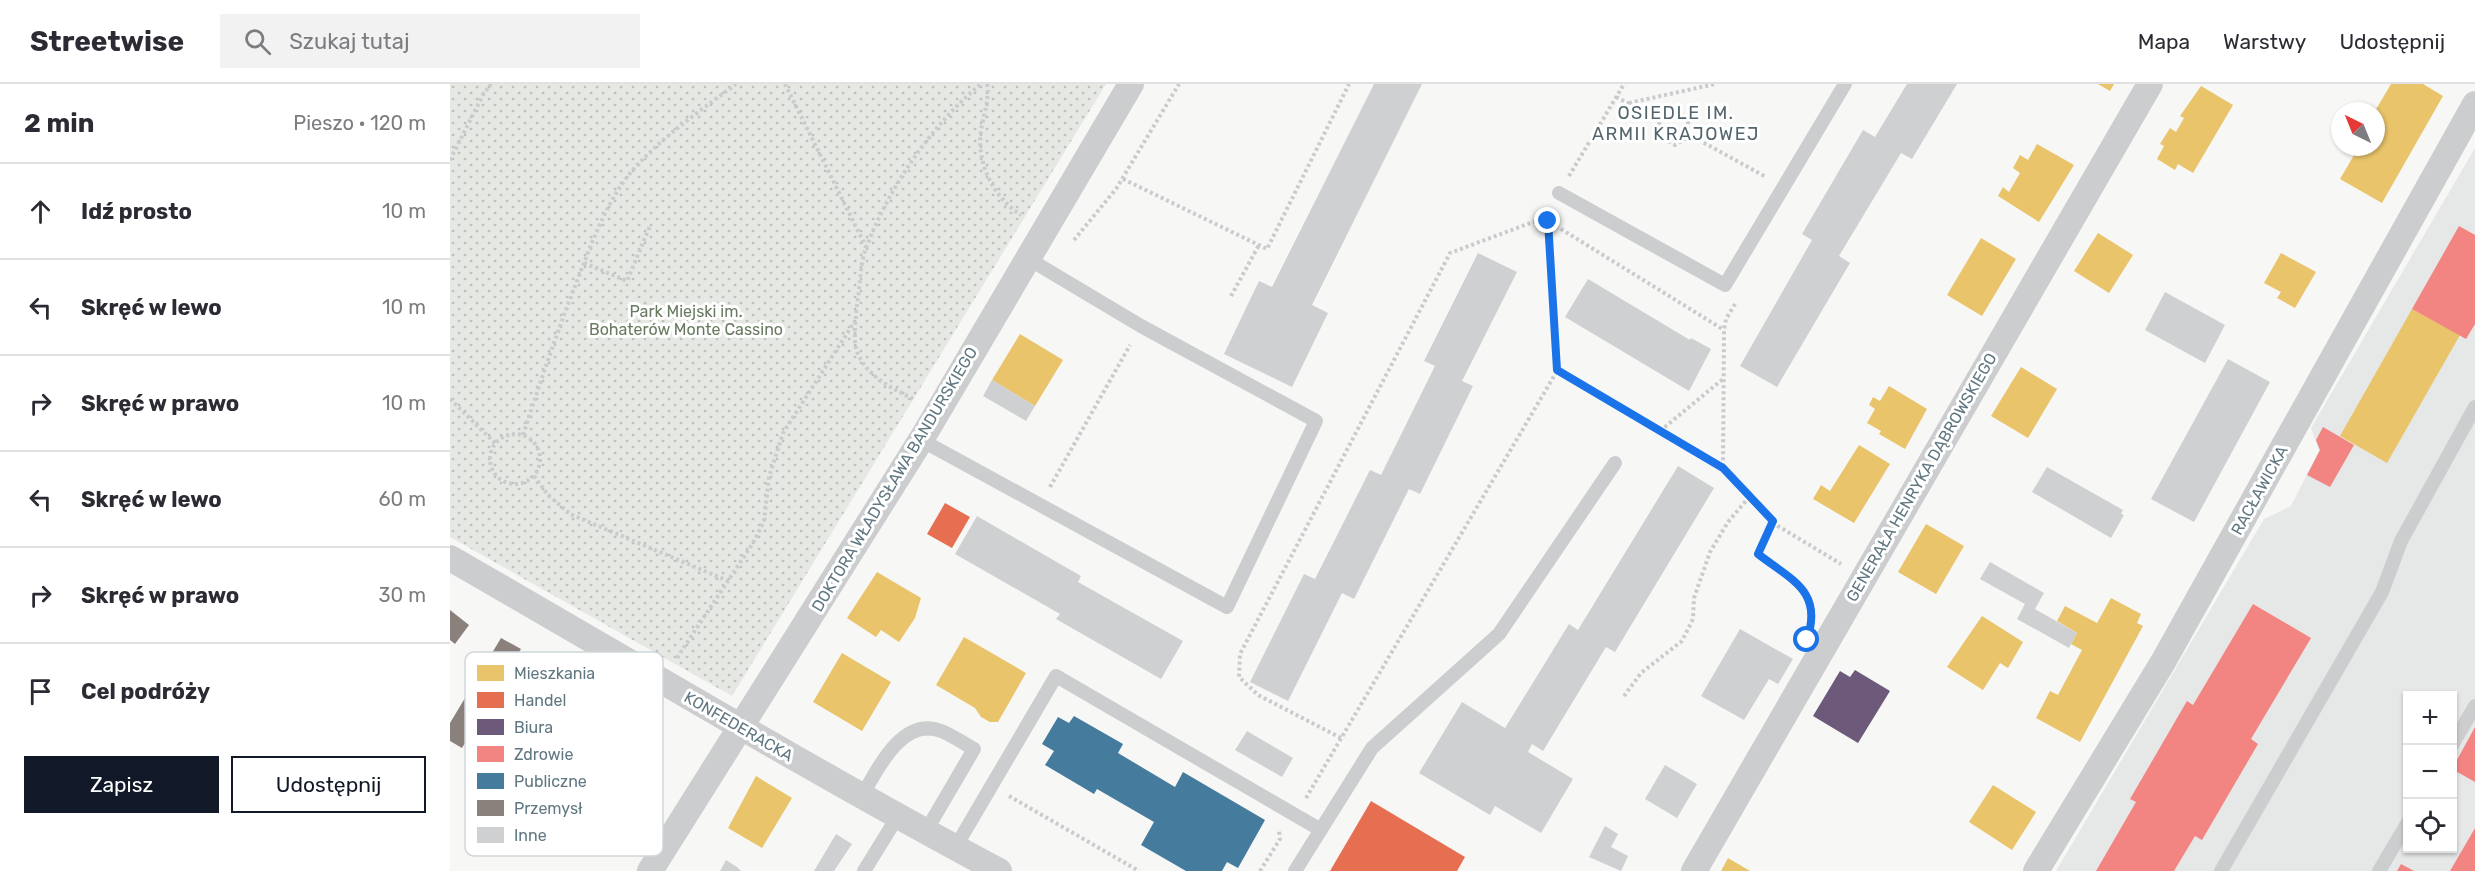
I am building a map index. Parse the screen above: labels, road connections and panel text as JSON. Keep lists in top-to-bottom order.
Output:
{
  "streets": {
    "street": [
      "GENERAŁA HENRYKA DĄBROWSKIEGO",
      "DOKTORA WŁADYSŁAWA BANDURSKIEGO",
      "RACŁAWICKA",
      "KONFEDERACKA"
    ]
  },
  "crossings": [
    ["DOKTORA WŁADYSŁAWA BANDURSKIEGO", "KONFEDERACKA"]
  ],
  "districts": ["OSIEDLE IM. ARMII KRAJOWEJ"],
  "parks": ["Park Miejski im. Bohaterów Monte Cassino"],
  "legend": [
    "Mieszkania",
    "Handel",
    "Biura",
    "Zdrowie",
    "Publiczne",
    "Przemysł",
    "Inne"
  ],
  "north": "top left",
  "page": {
    "header": "Streetwise",
    "search": "Szukaj tutaj",
    "nav": ["Mapa", "Warstwy", "Udostępnij"],
    "heading": ["2 min", "Pieszo · 120 m"],
    "list": [
      ["Idź prosto", "10 m"],
      ["Skręć w lewo", "10 m"],
      ["Skręć w prawo", "10 m"],
      ["Skręć w lewo", "60 m"],
      ["Skręć w prawo", "30 m"],
      "Cel podróży"
    ],
    "map_buttons": ["+", "−"],
    "buttons": ["Zapisz", "Udostępnij"]
  }
}
